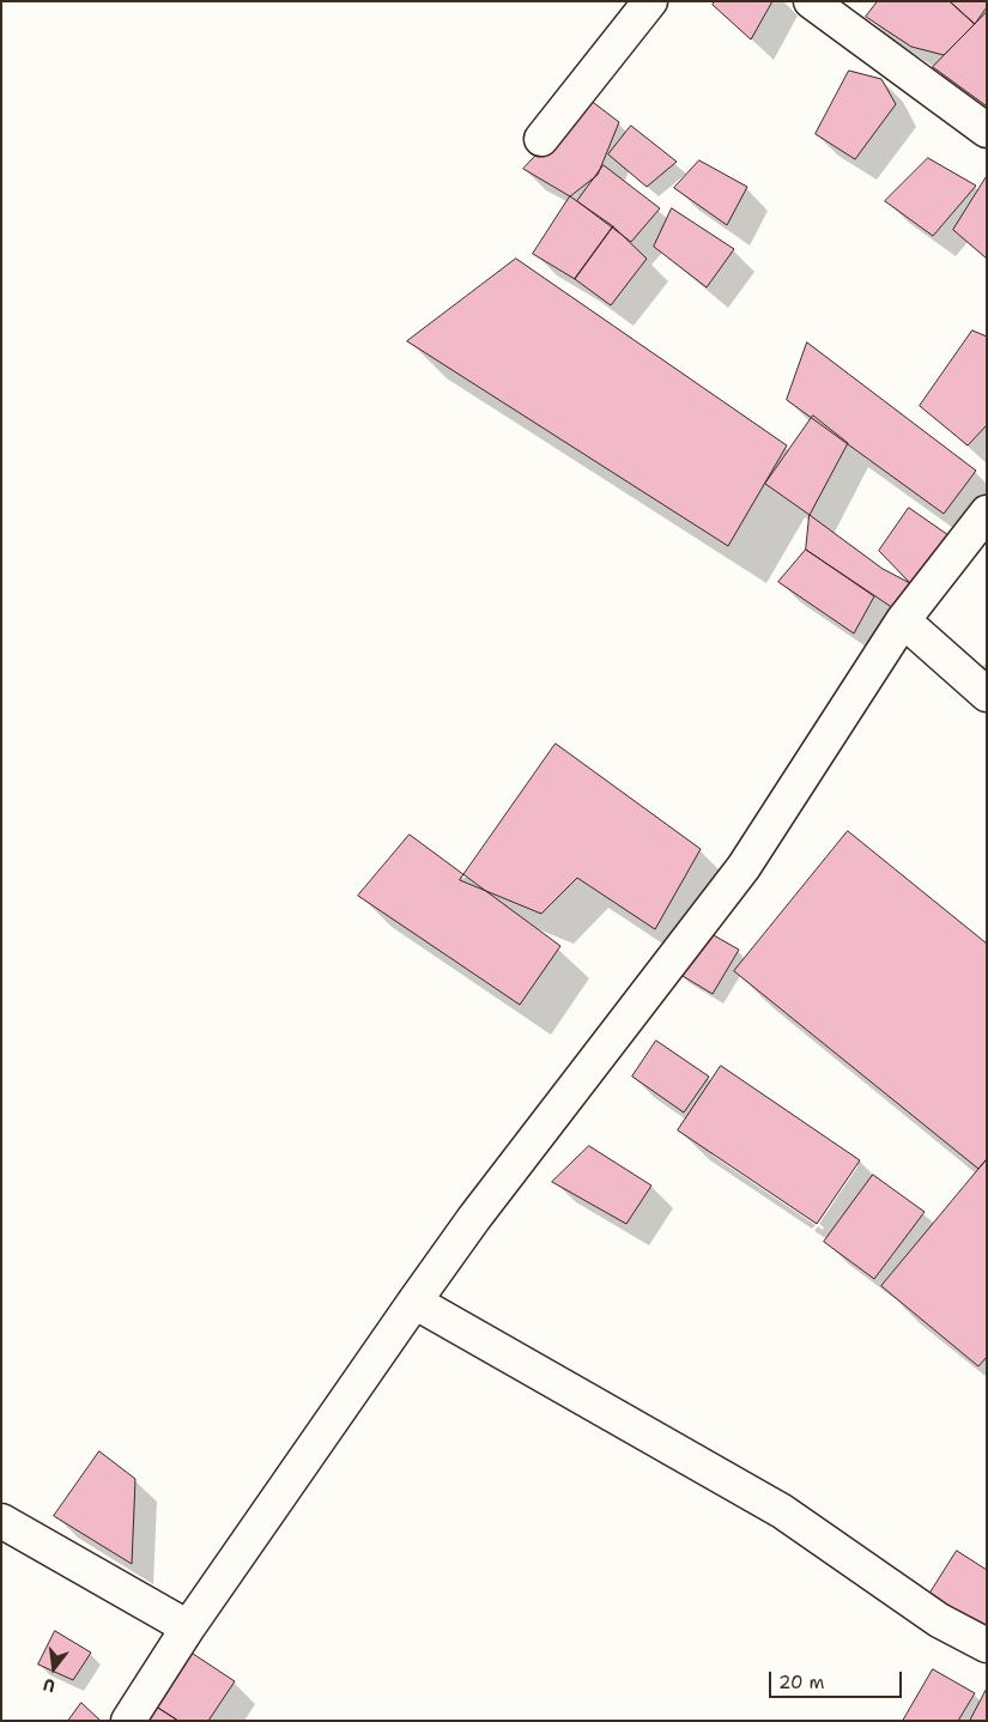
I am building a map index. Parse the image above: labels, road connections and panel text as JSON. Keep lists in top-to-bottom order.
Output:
{
  "scale_bar": "20 m",
  "north": "bottom"
}
